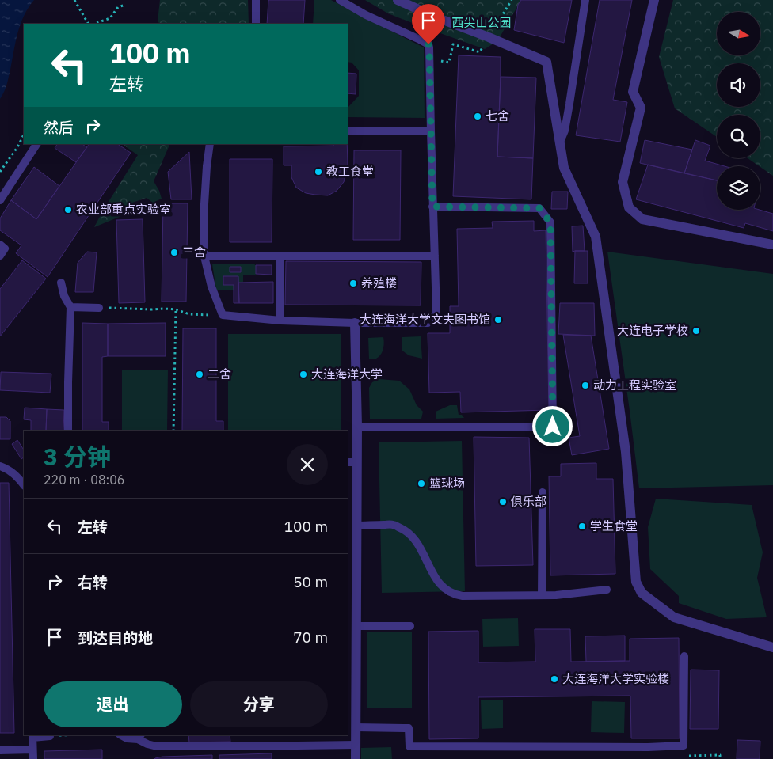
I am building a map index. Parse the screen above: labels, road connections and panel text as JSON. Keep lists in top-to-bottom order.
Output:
{
  "parks": ["西尖山公园"],
  "places": [
    "七舍",
    "教工食堂",
    "农业部重点实验室",
    "三舍",
    "养殖楼",
    "大连海洋大学文夫图书馆",
    "大连电子学校",
    "二舍",
    "大连海洋大学",
    "动力工程实验室",
    "篮球场",
    "俱乐部",
    "学生食堂",
    "大连海洋大学实验楼"
  ],
  "north": "right",
  "page": {
    "turn": ["100 m", "左转"],
    "then": "然后",
    "heading": ["3 分钟", "220 m · 08:06"],
    "list": [
      {
        "name": "左转",
        "value": "100 m"
      },
      {
        "name": "右转",
        "value": "50 m"
      },
      {
        "name": "到达目的地",
        "value": "70 m"
      }
    ],
    "buttons": ["退出", "分享"]
  }
}
